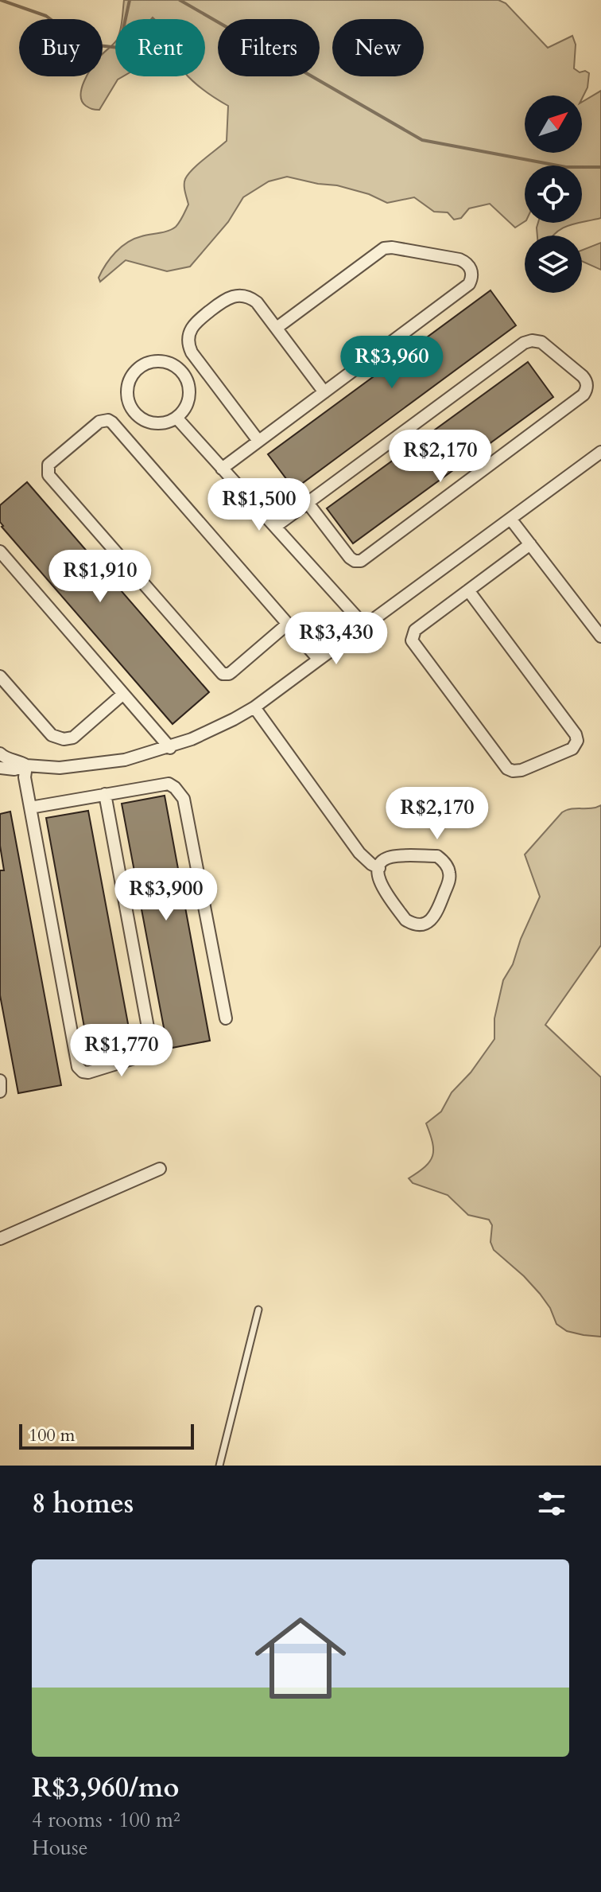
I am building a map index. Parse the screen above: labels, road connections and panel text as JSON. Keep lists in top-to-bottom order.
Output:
{
  "scale_bar": "100 m",
  "north": "top right",
  "page": {
    "chip": [
      "Buy",
      "Rent",
      "Filters",
      "New"
    ],
    "price": [
      "R$3,960",
      "R$2,170",
      "R$1,500",
      "R$1,910",
      "R$3,430",
      "R$2,170",
      "R$3,900",
      "R$1,770"
    ],
    "scale": "100 m",
    "heading": "8 homes",
    "list": [
      {
        "name": "R$3,960/mo",
        "note": "4 rooms · 100 m² · House"
      }
    ]
  }
}
